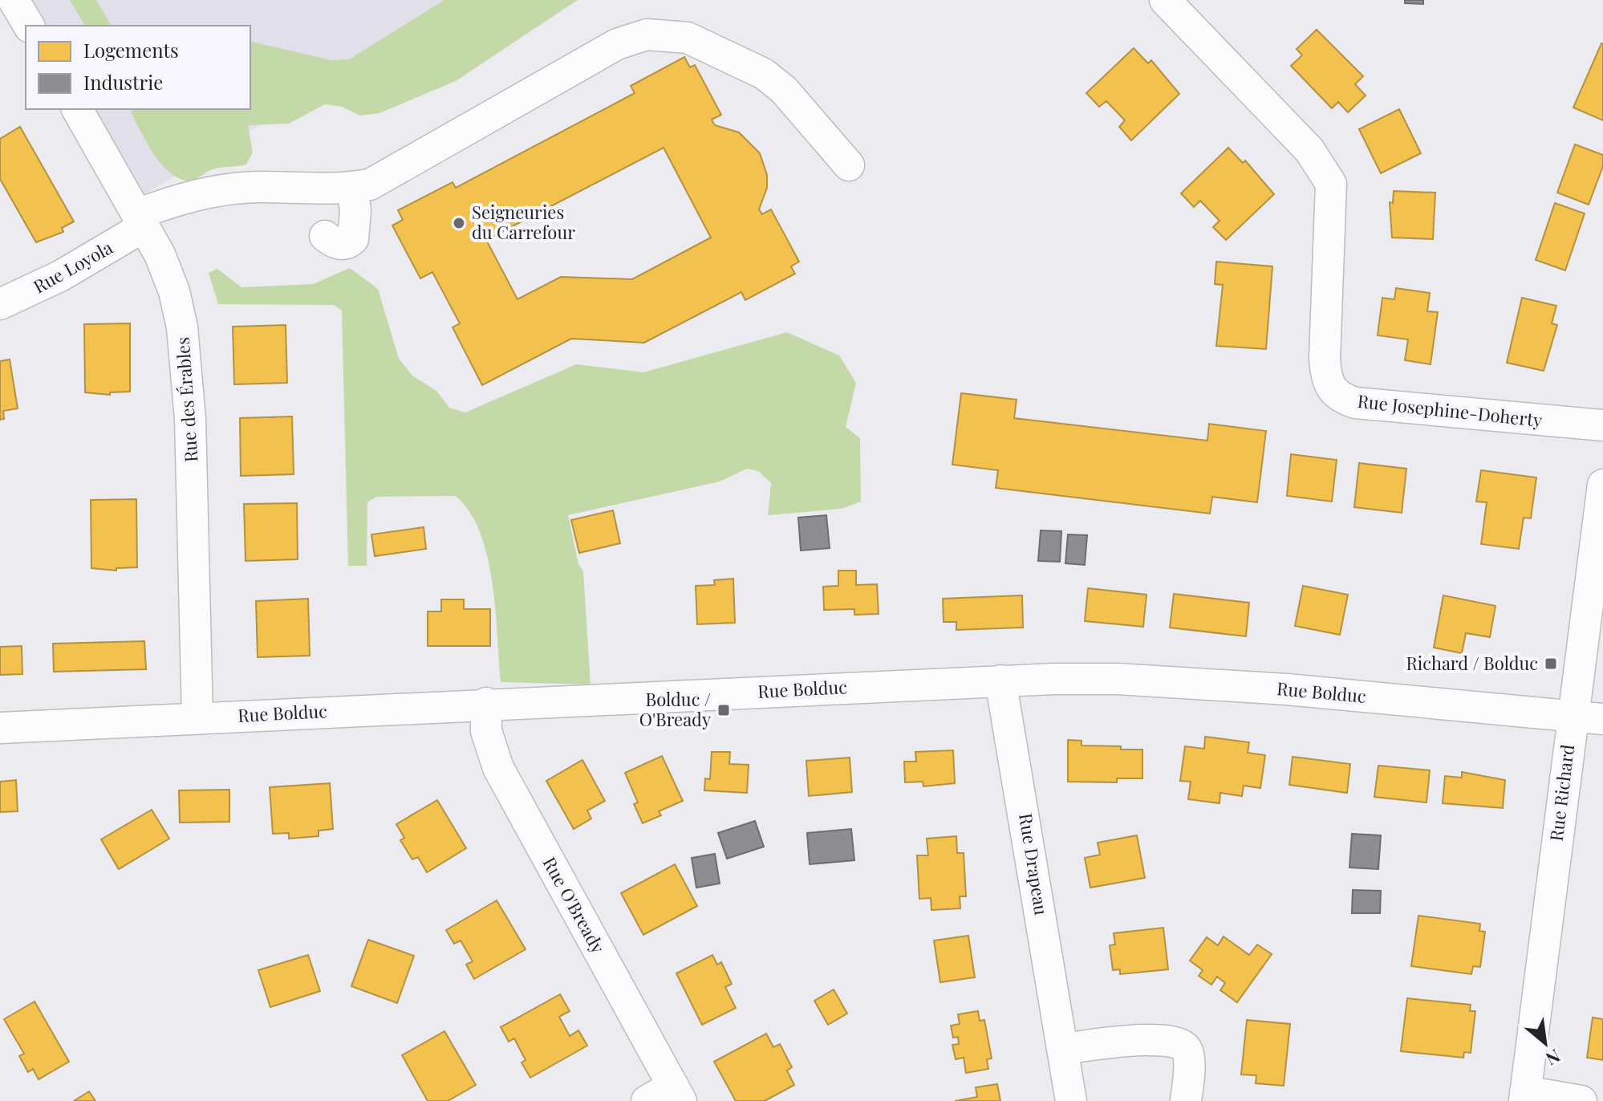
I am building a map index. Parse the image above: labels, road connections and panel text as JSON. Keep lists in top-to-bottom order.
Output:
{
  "streets": {
    "street": [
      "Rue Loyola",
      "Rue des Érables",
      "Rue Josephine-Doherty",
      "Rue Bolduc",
      "Rue Richard",
      "Rue Drapeau",
      "Rue O'Bready"
    ]
  },
  "crossings": [
    ["Rue Loyola", "Rue des Érables"],
    ["Rue des Érables", "Rue Bolduc"],
    ["Rue Bolduc", "Rue Richard"],
    ["Rue Bolduc", "Rue Drapeau"],
    ["Rue Bolduc", "Rue O'Bready"]
  ],
  "places": {
    "other": ["Seigneuries du Carrefour"],
    "transit": ["Richard / Bolduc", "Bolduc / O'Bready"]
  },
  "legend": ["Logements", "Industrie"],
  "north": "bottom right"
}
